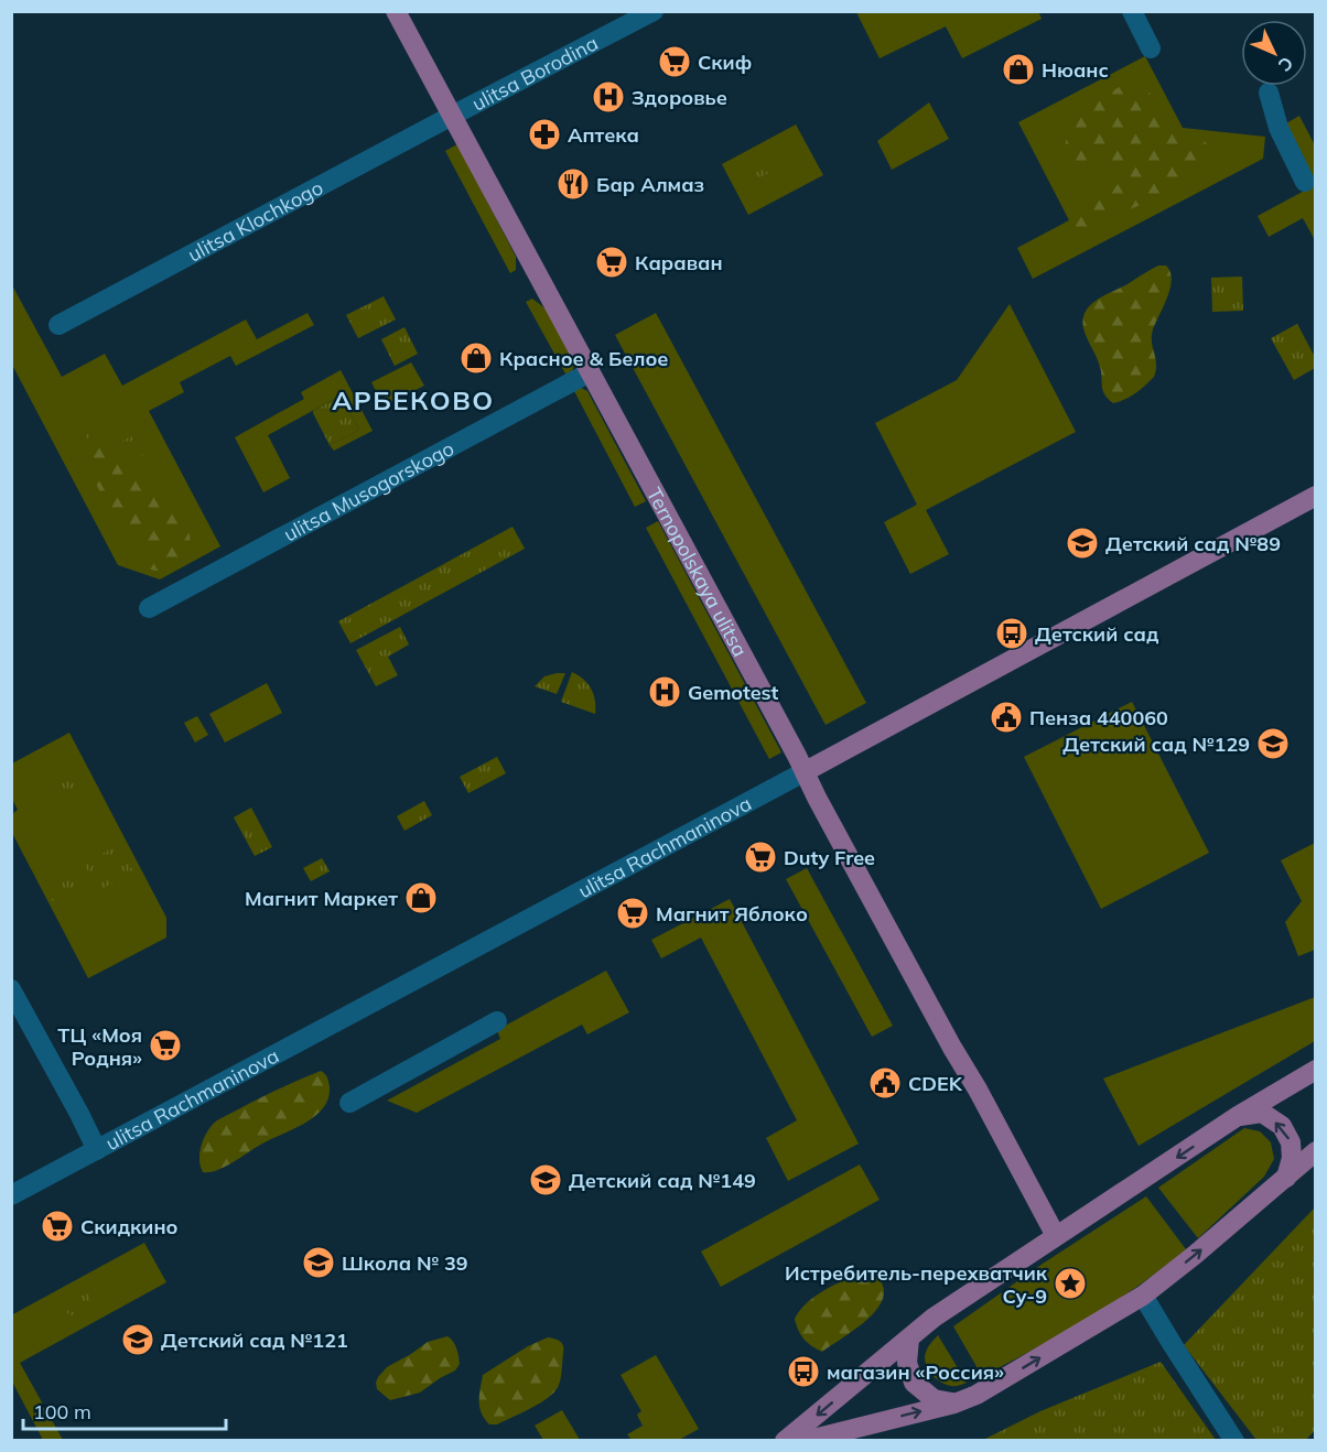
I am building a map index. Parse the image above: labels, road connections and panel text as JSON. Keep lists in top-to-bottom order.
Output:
{
  "streets": {
    "main road": ["Ternopolskaya ulitsa", "ulitsa Rachmaninova"],
    "street": ["ulitsa Borodina", "ulitsa Klochkogo", "ulitsa Musogorskogo"]
  },
  "crossings": [
    ["ulitsa Borodina", "ulitsa Klochkogo"],
    ["ulitsa Borodina", "Ternopolskaya ulitsa"],
    ["ulitsa Klochkogo", "Ternopolskaya ulitsa"],
    ["ulitsa Musogorskogo", "Ternopolskaya ulitsa"],
    ["Ternopolskaya ulitsa", "ulitsa Rachmaninova"]
  ],
  "districts": ["АРБЕКОВО"],
  "places": {
    "supermarket": [
      "Скиф",
      "Караван",
      "Duty Free",
      "Магнит Яблоко",
      "ТЦ «Моя Родня»",
      "Скидкино"
    ],
    "shop": ["Нюанс", "Красное & Белое", "Магнит Маркет"],
    "hospital": ["Здоровье", "Gemotest"],
    "pharmacy": ["Аптека"],
    "restaurant": ["Бар Алмаз"],
    "school or university": [
      "Детский сад №89",
      "Детский сад №129",
      "Детский сад №149",
      "Школа № 39",
      "Детский сад №121"
    ],
    "bus stop": ["Детский сад", "магазин «Россия»"],
    "public building": ["Пенза 440060", "CDEK"],
    "place": ["Истребитель-перехватчик Су-9"]
  },
  "scale_bar": "100 m",
  "north": "bottom right"
}
